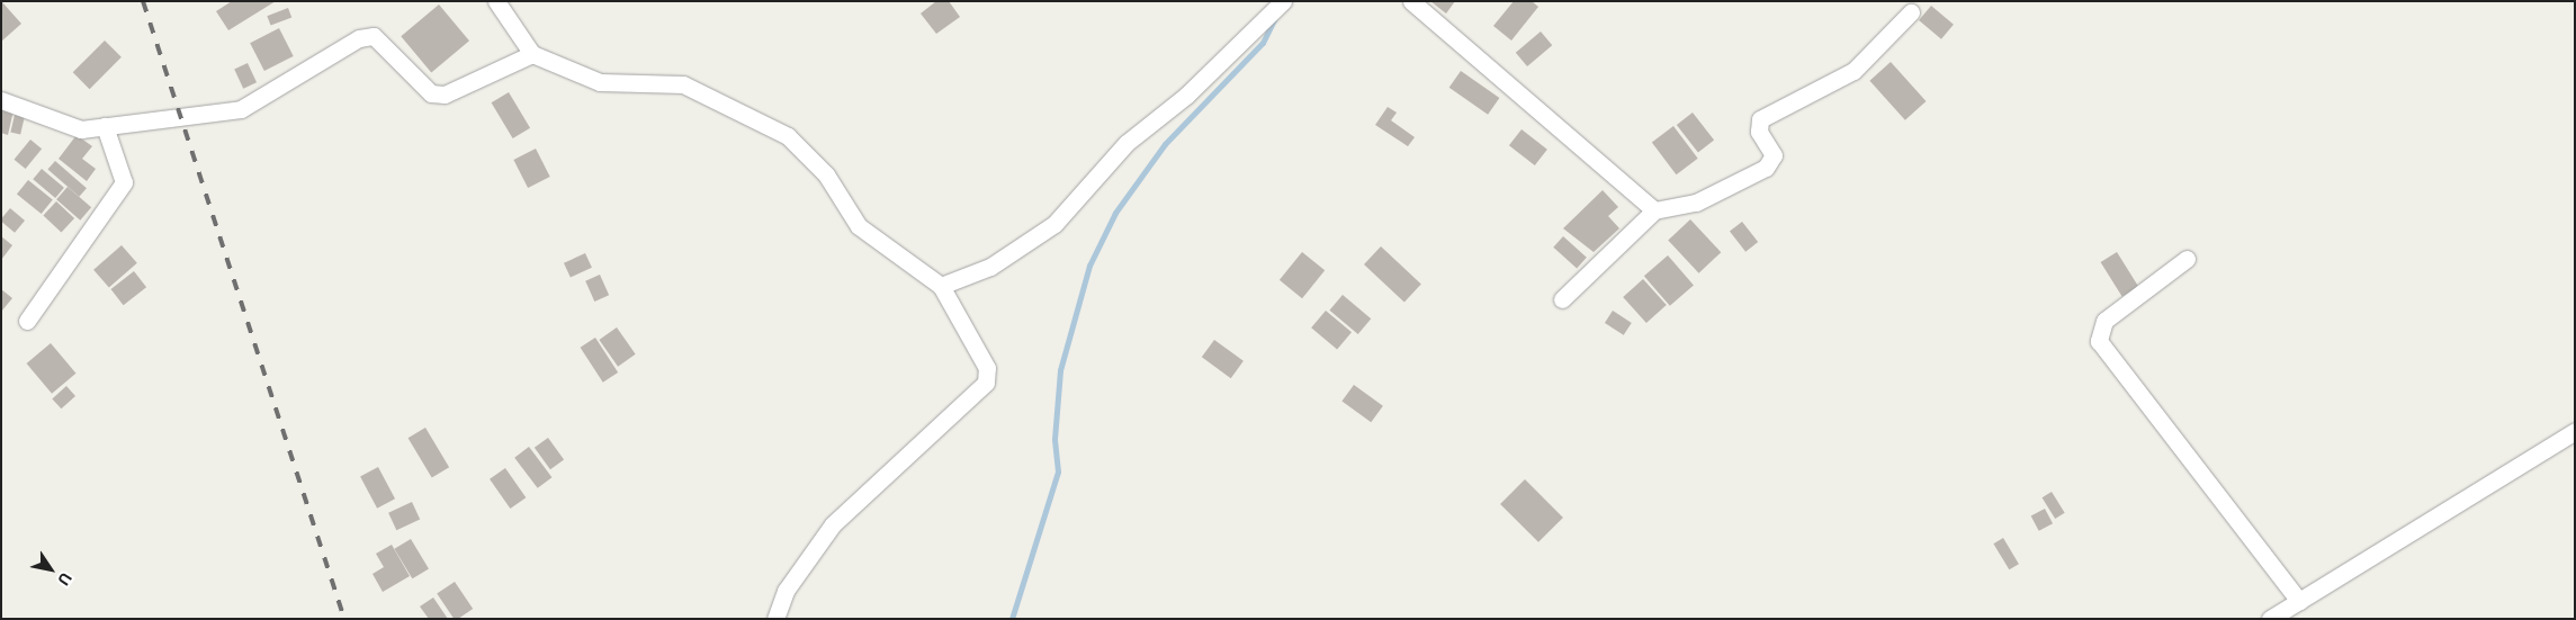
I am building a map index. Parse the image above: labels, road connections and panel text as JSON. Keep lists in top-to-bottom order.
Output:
{
  "north": "bottom right"
}
